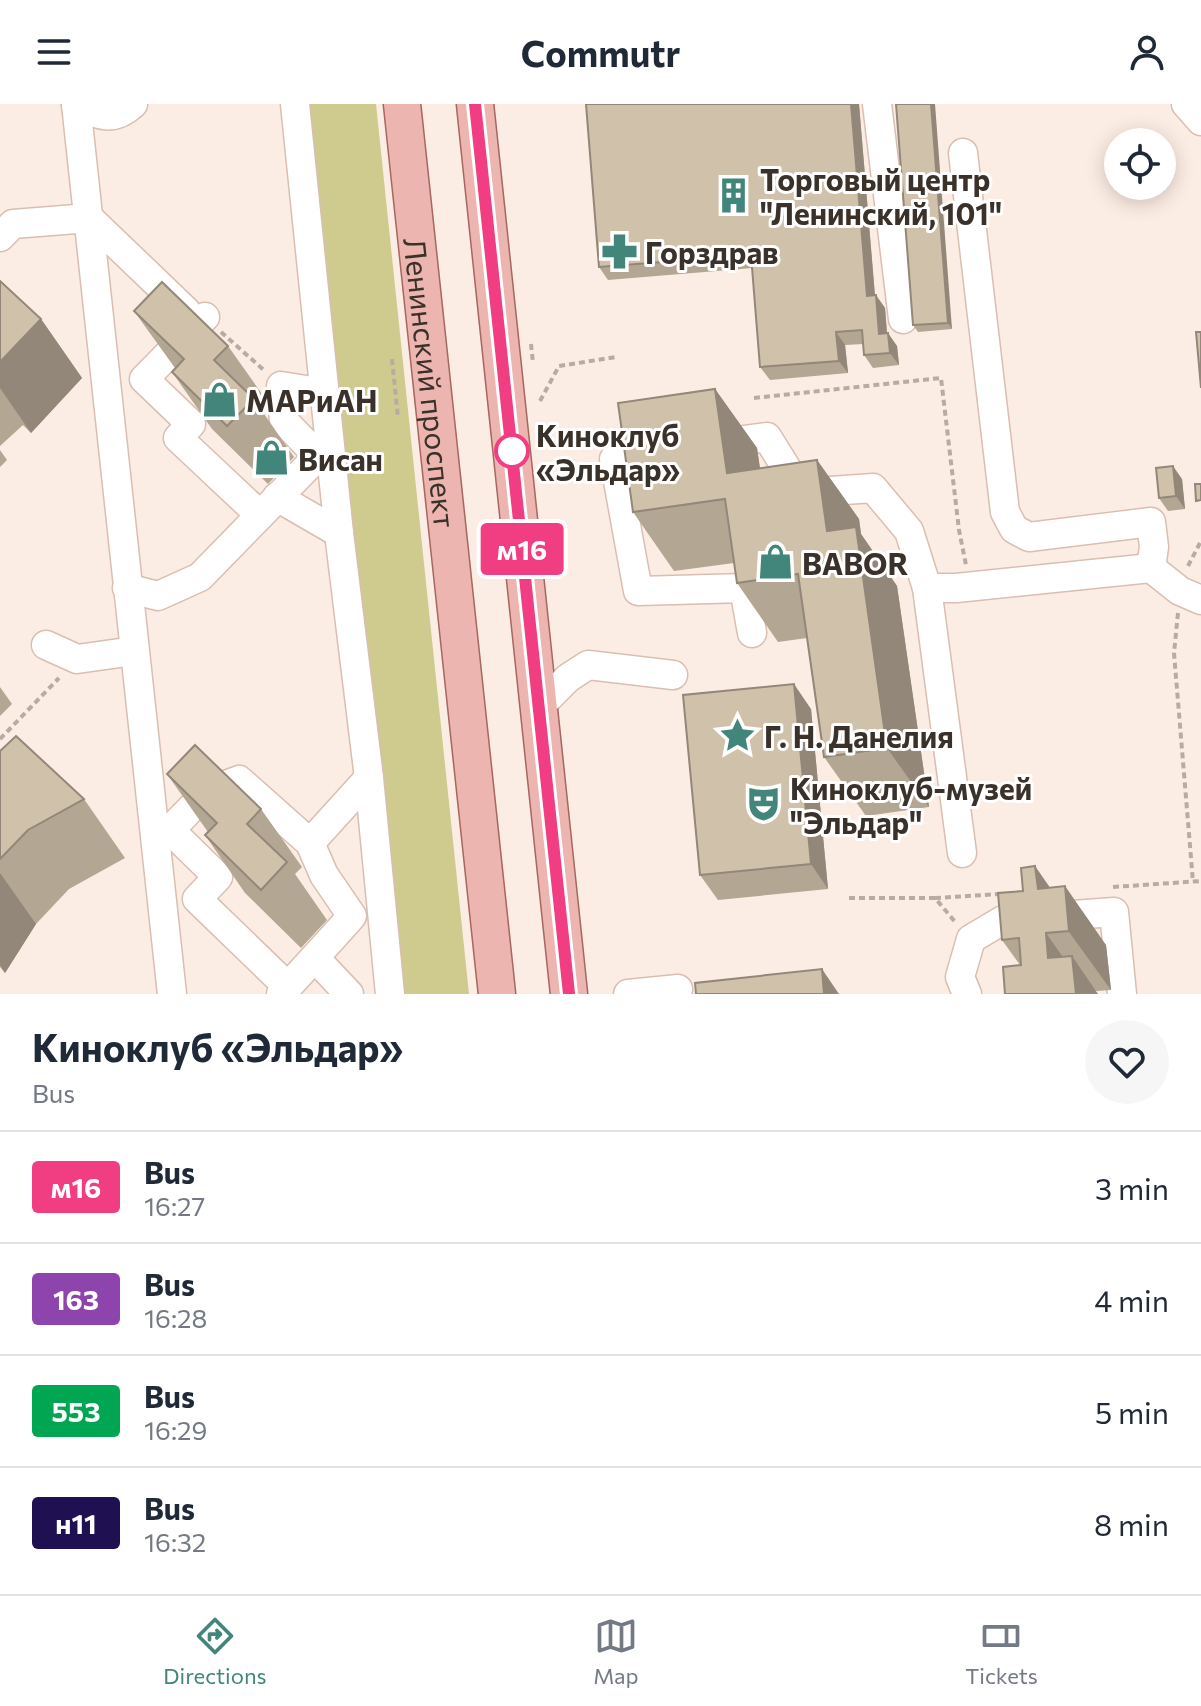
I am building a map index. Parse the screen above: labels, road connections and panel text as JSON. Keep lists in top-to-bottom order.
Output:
{
  "streets": {
    "main road": ["Ленинский проспект"]
  },
  "places": {
    "building": ["Торговый центр \"Ленинский, 101\""],
    "pharmacy": ["Горздрав"],
    "shop": ["МАРиАН", "Висан", "BABOR"],
    "other": ["Киноклуб «Эльдар»"],
    "place": ["Г. Н. Данелия"],
    "theatre": ["Киноклуб-музей \"Эльдар\""]
  },
  "lines": ["bus line м16"],
  "page": {
    "header": "Commutr",
    "on_map": "м16",
    "heading": ["Киноклуб «Эльдар»", "Bus"],
    "list": [
      {
        "mark": "м16",
        "name": "Bus",
        "note": "16:27",
        "value": "3 min"
      },
      {
        "mark": "163",
        "name": "Bus",
        "note": "16:28",
        "value": "4 min"
      },
      {
        "mark": "553",
        "name": "Bus",
        "note": "16:29",
        "value": "5 min"
      },
      {
        "mark": "н11",
        "name": "Bus",
        "note": "16:32",
        "value": "8 min"
      }
    ],
    "tabs": ["Directions", "Map", "Tickets"]
  }
}
